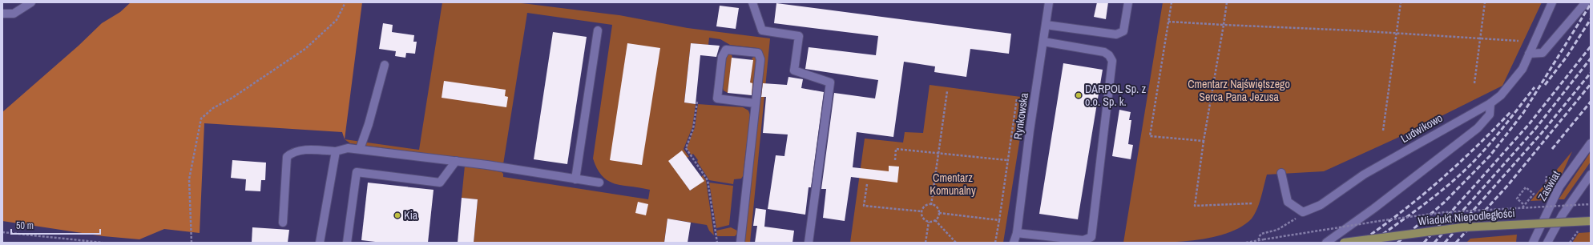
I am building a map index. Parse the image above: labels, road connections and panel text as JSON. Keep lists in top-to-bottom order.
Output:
{
  "streets": {
    "main road": ["Wiadukt Niepodległości"],
    "street": ["Rynkowska", "Ludwikowo", "Zaświat"]
  },
  "parks": ["Cmentarz Najświętszego Serca Pana Jezusa", "Cmentarz Komunalny"],
  "places": ["DARPOL Sp. z o.o. Sp. k.", "Kia"],
  "scale_bar": "50 m"
}
